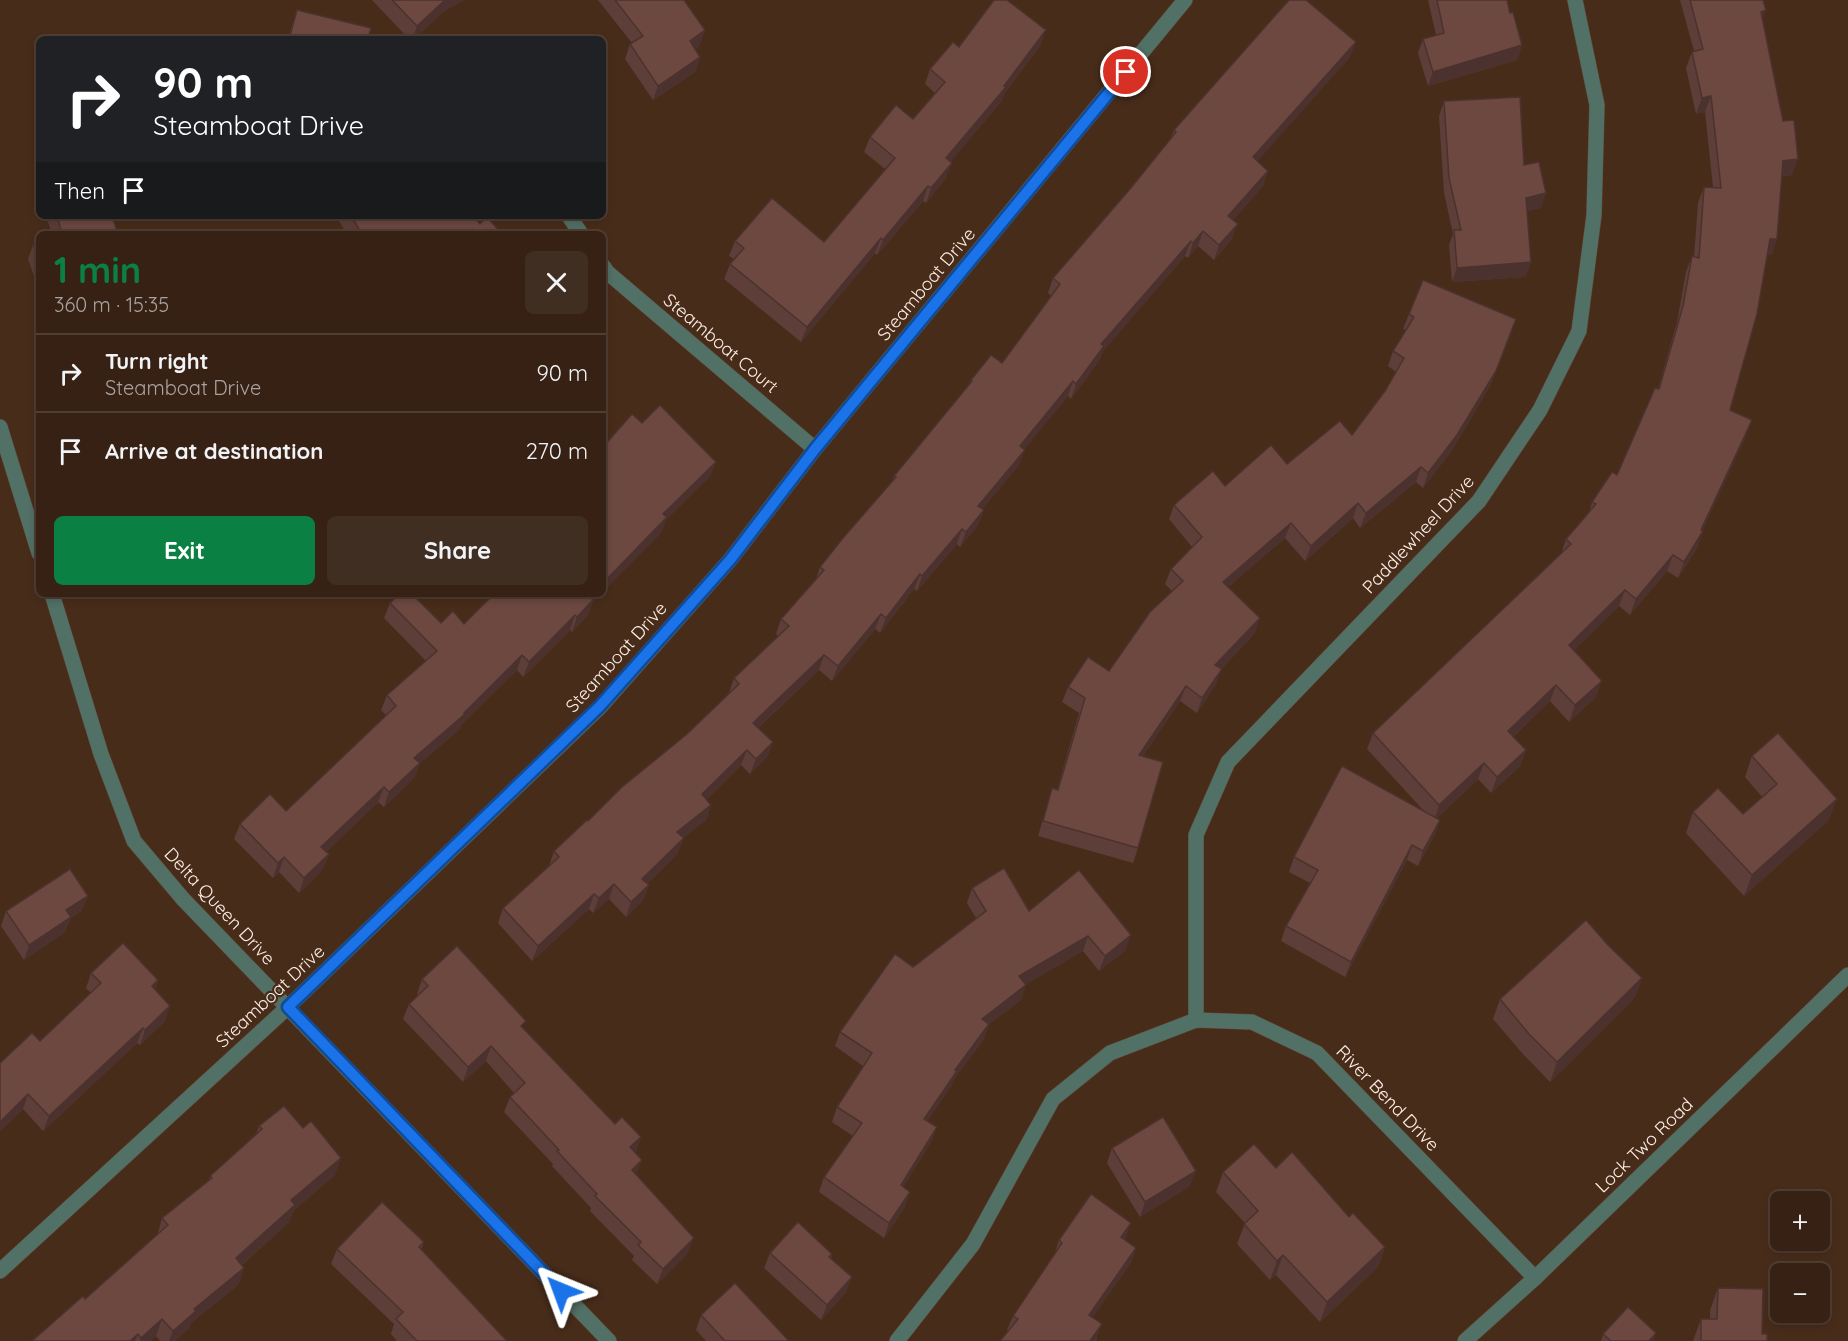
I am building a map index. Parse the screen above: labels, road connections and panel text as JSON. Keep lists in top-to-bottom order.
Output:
{
  "streets": {
    "street": [
      "Steamboat Drive",
      "Steamboat Court",
      "Paddlewheel Drive",
      "Delta Queen Drive",
      "River Bend Drive",
      "Lock Two Road"
    ]
  },
  "crossings": [
    ["Steamboat Drive", "Steamboat Court"],
    ["Steamboat Drive", "Delta Queen Drive"],
    ["Paddlewheel Drive", "River Bend Drive"],
    ["River Bend Drive", "Lock Two Road"]
  ],
  "page": {
    "turn": ["90 m", "Steamboat Drive"],
    "then": "Then",
    "heading": ["1 min", "360 m · 15:35"],
    "list": [
      {
        "name": "Turn right",
        "note": "Steamboat Drive",
        "value": "90 m"
      },
      {
        "name": "Arrive at destination",
        "value": "270 m"
      }
    ],
    "buttons": ["Exit", "Share"],
    "map_buttons": ["+", "−"]
  }
}
